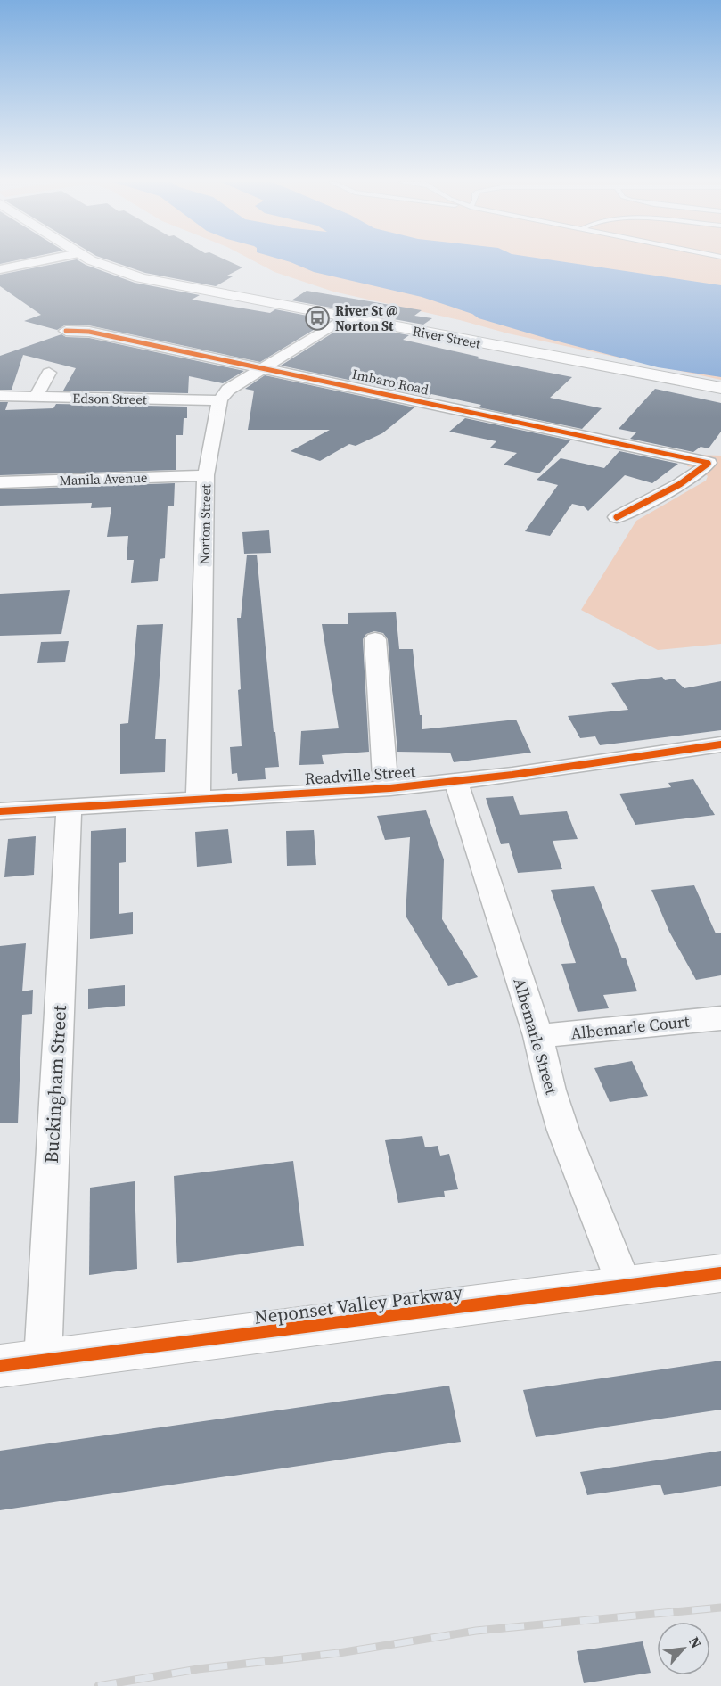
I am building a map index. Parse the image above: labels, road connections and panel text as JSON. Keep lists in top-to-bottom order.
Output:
{
  "streets": {
    "street": [
      "River Street",
      "Imbaro Road",
      "Edson Street",
      "Manila Avenue",
      "Norton Street",
      "Readville Street",
      "Albemarle Court",
      "Albemarle Street",
      "Buckingham Street",
      "Neponset Valley Parkway"
    ]
  },
  "crossings": [
    ["Edson Street", "Norton Street"],
    ["Manila Avenue", "Norton Street"],
    ["Norton Street", "Readville Street"],
    ["Readville Street", "Albemarle Street"],
    ["Readville Street", "Buckingham Street"],
    ["Albemarle Court", "Albemarle Street"],
    ["Albemarle Street", "Neponset Valley Parkway"],
    ["Buckingham Street", "Neponset Valley Parkway"]
  ],
  "places": {
    "bus stop": ["River St @ Norton St"]
  },
  "north": "top right"
}
